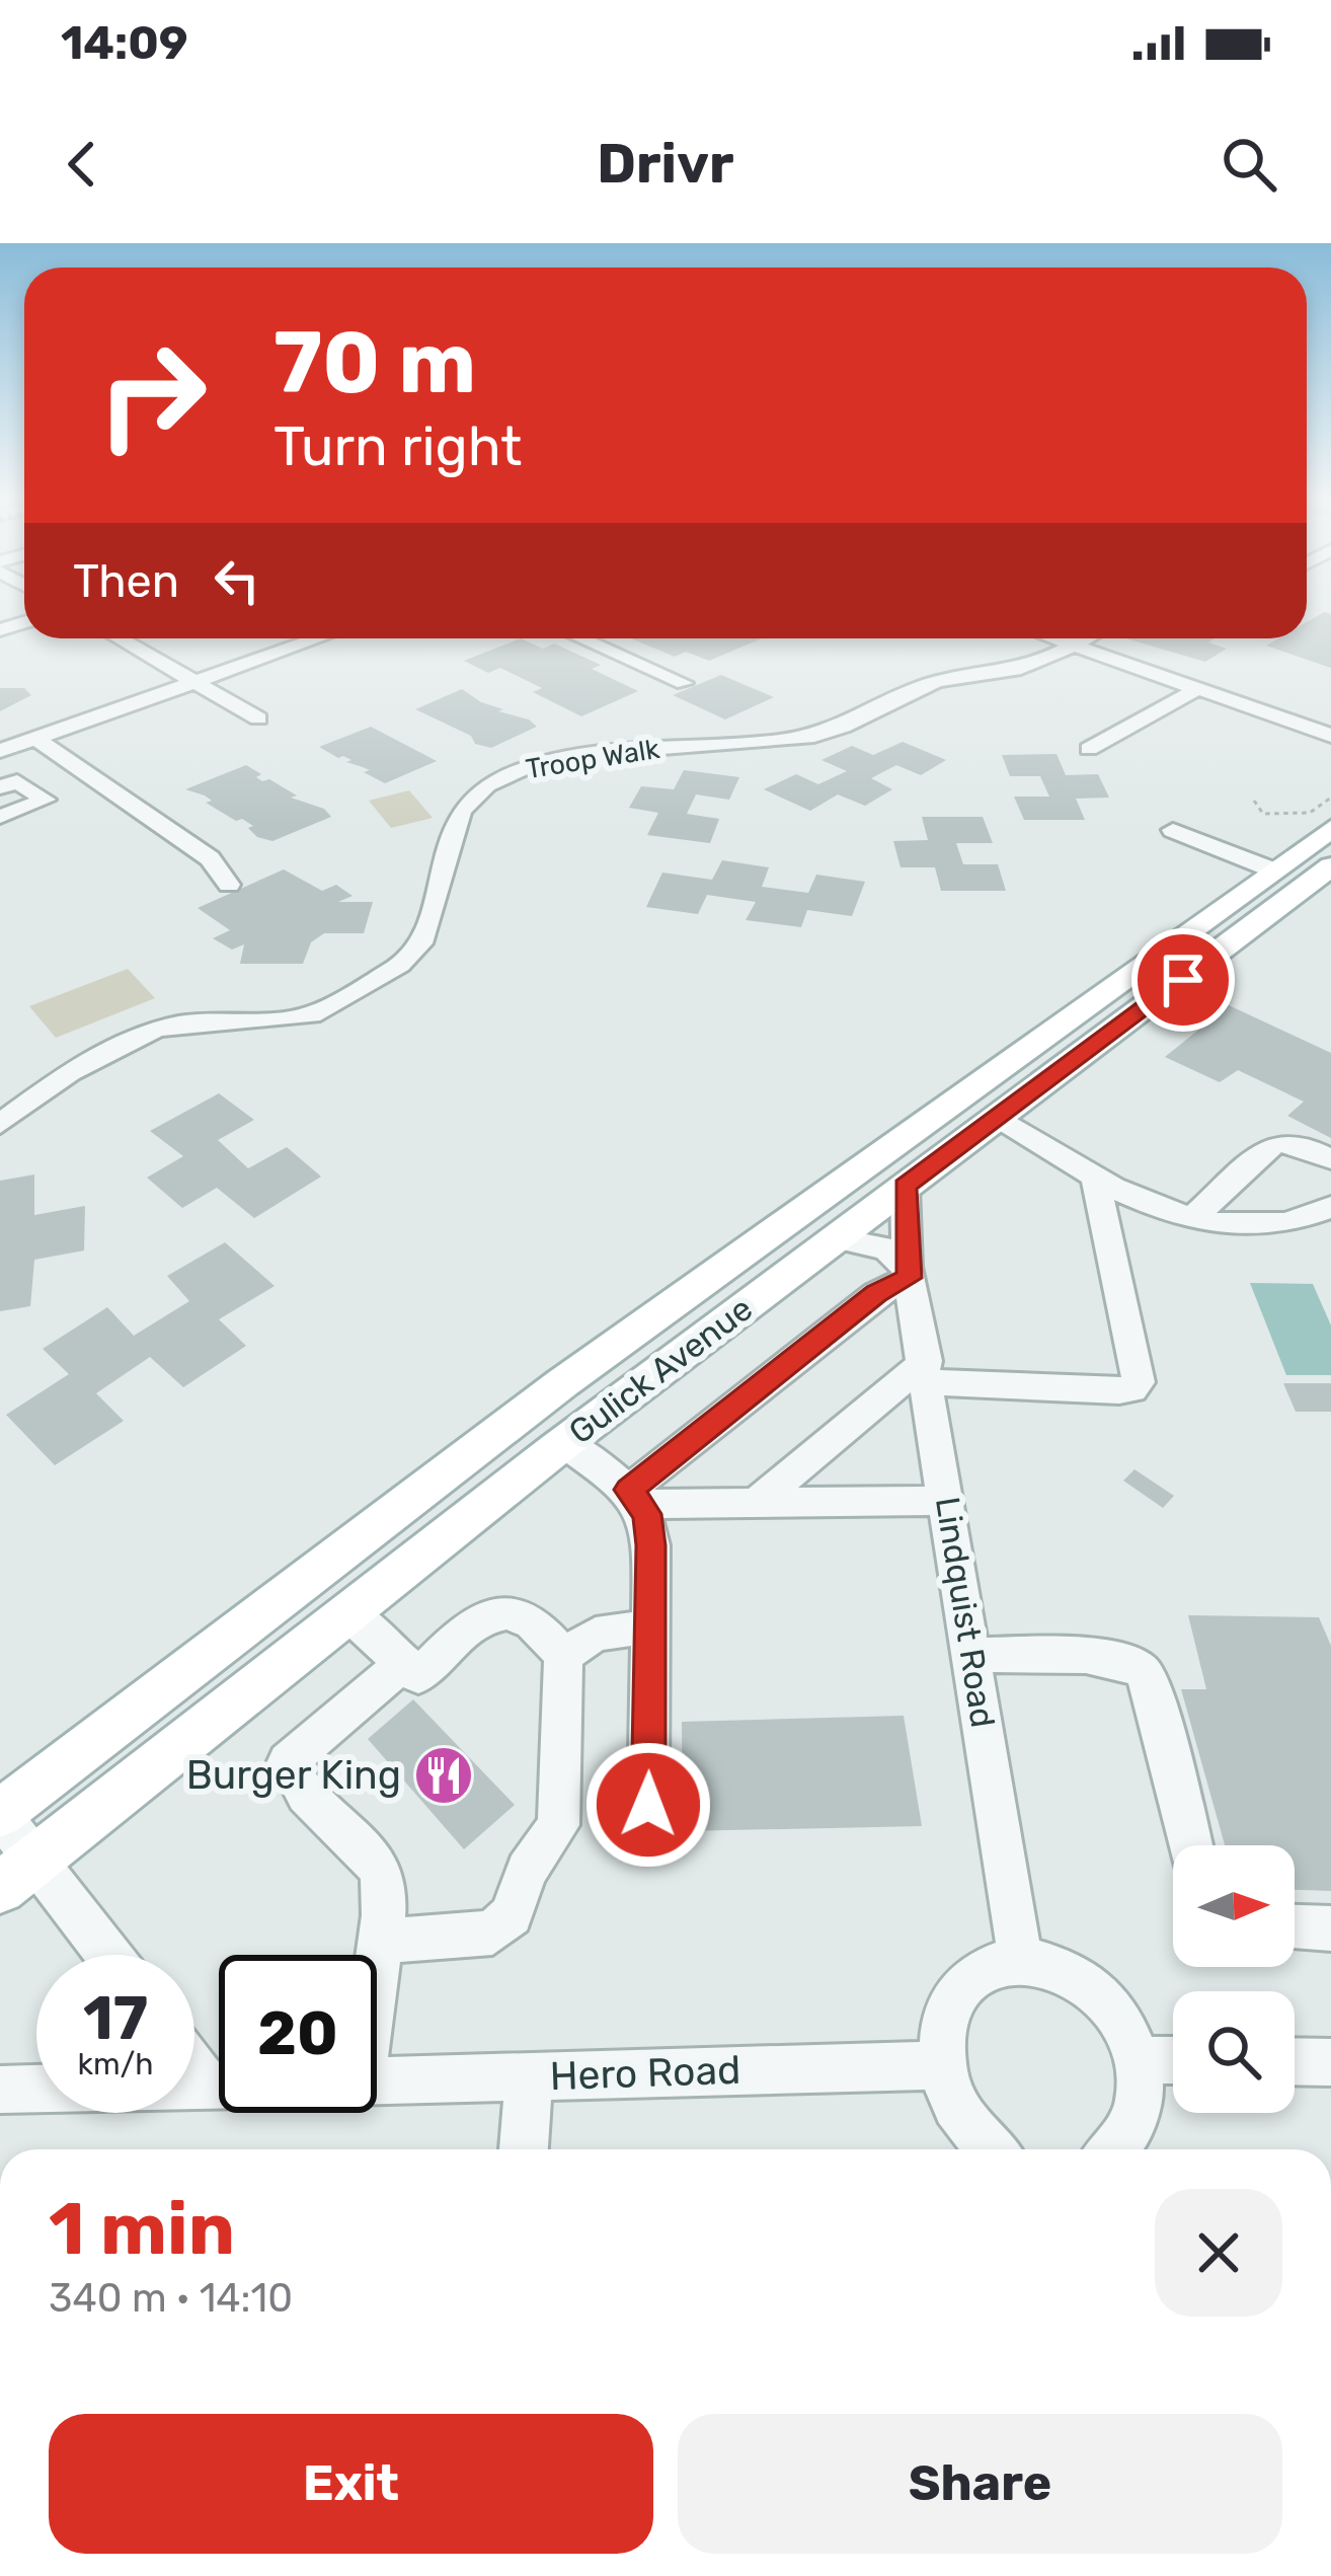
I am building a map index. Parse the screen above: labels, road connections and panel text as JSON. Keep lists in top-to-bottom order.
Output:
{
  "streets": {
    "main road": ["Gulick Avenue"],
    "street": ["Troop Walk", "Lindquist Road", "Hero Road"]
  },
  "crossings": [
    ["Gulick Avenue", "Lindquist Road"]
  ],
  "places": {
    "restaurant": ["Burger King"]
  },
  "north": "right",
  "page": {
    "status": "14:09",
    "header": "Drivr",
    "turn": ["70 m", "Turn right"],
    "then": "Then",
    "speed": "17 km/h",
    "limit": "20",
    "heading": ["1 min", "340 m · 14:10"],
    "buttons": ["Exit", "Share"]
  }
}
